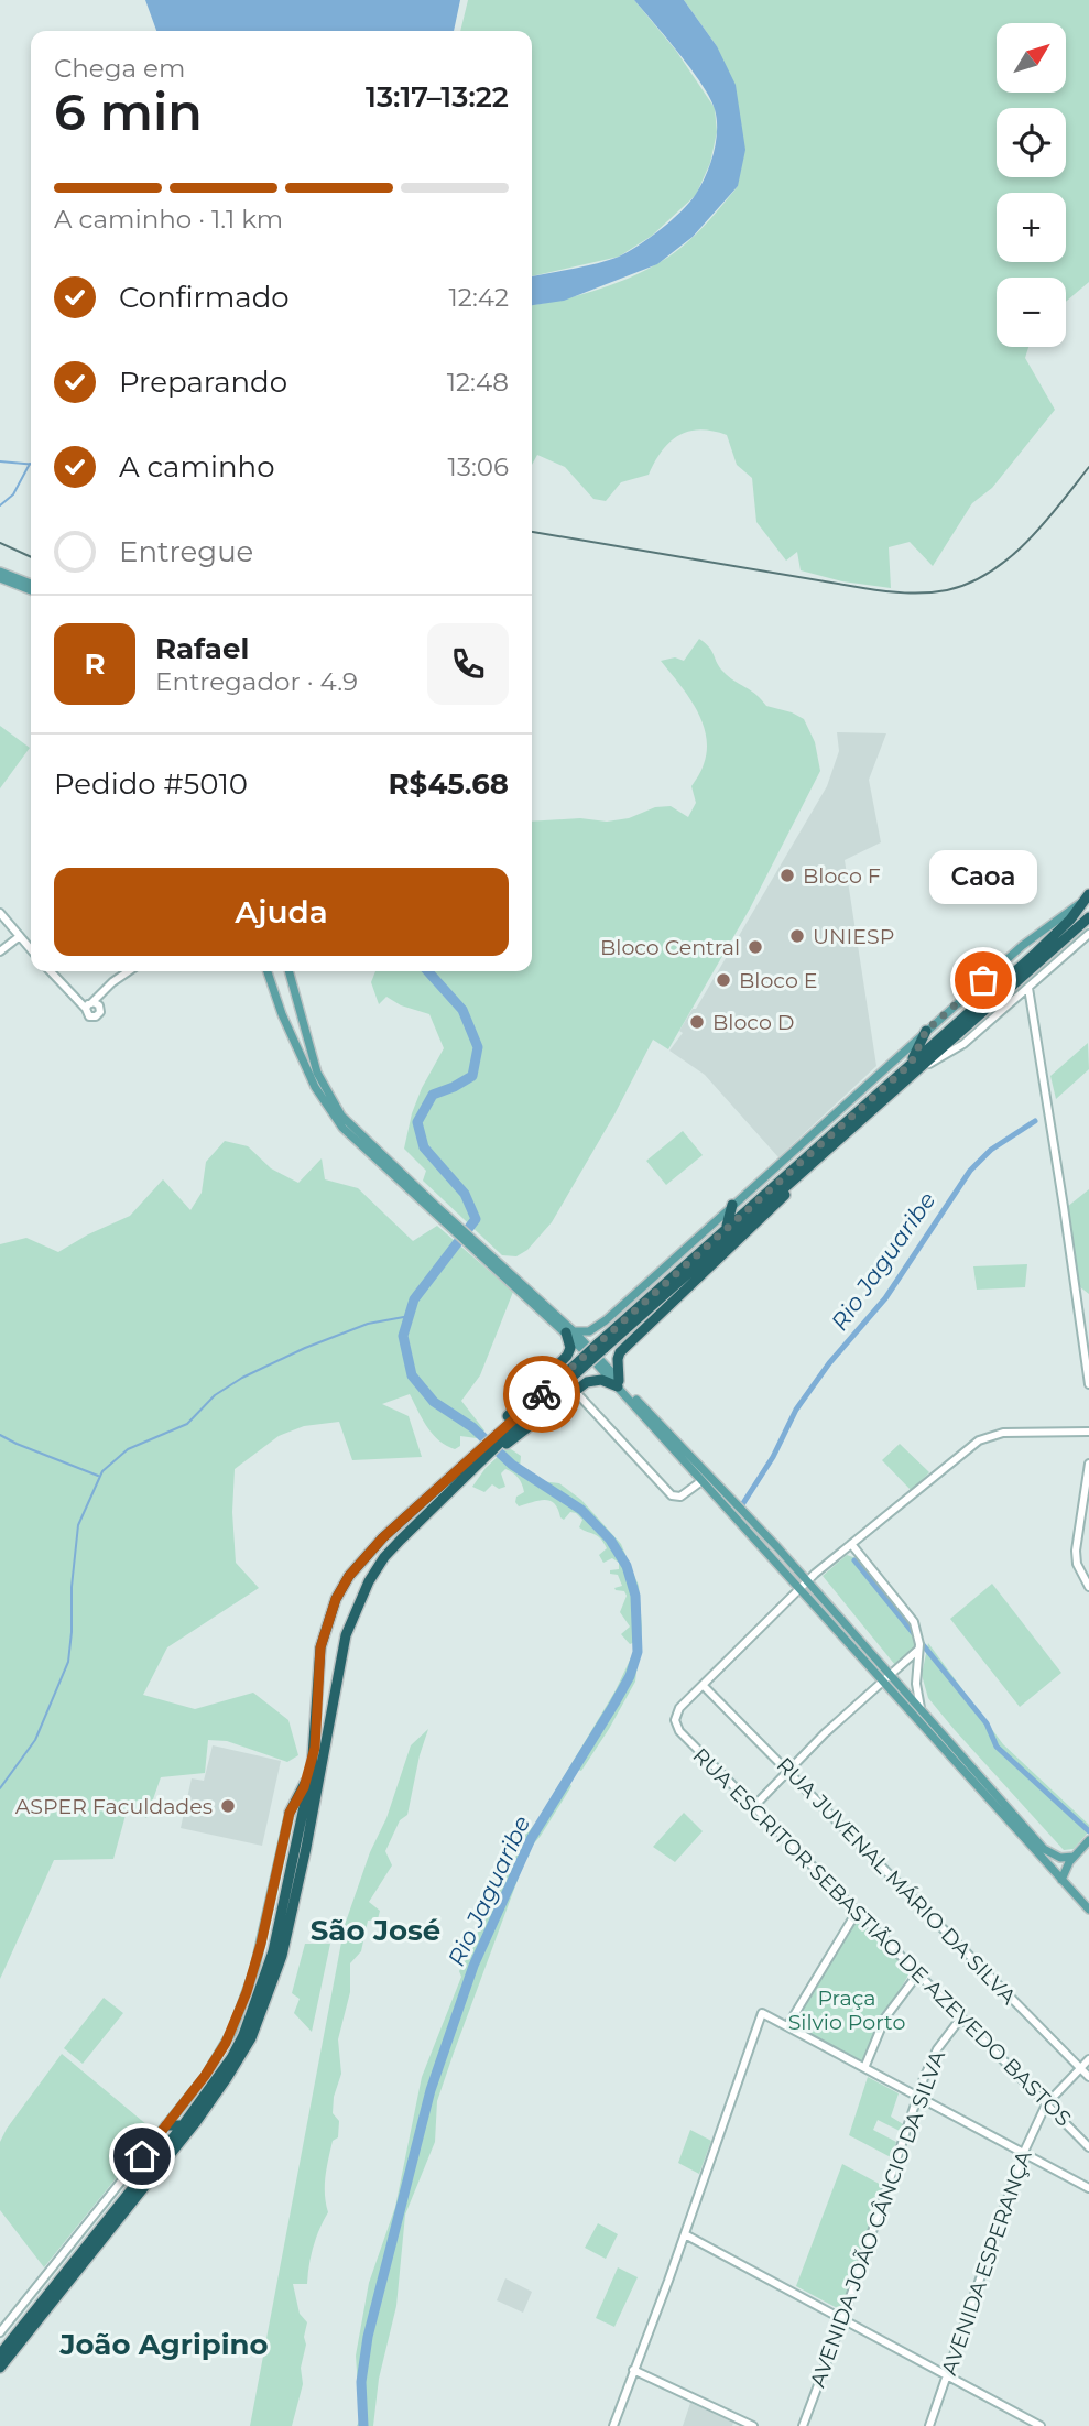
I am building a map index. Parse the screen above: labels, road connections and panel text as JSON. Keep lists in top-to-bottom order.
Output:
{
  "streets": {
    "main road": [
      "RUA JUVENAL MÁRIO DA SILVA",
      "RUA ESCRITOR SEBASTIÃO DE AZEVEDO BASTOS",
      "AVENIDA JOÃO CÂNCIO DA SILVA",
      "AVENIDA ESPERANÇA"
    ]
  },
  "crossings": [
    ["RUA JUVENAL MÁRIO DA SILVA", "RUA ESCRITOR SEBASTIÃO DE AZEVEDO BASTOS"],
    ["RUA JUVENAL MÁRIO DA SILVA", "AVENIDA ESPERANÇA"],
    ["RUA ESCRITOR SEBASTIÃO DE AZEVEDO BASTOS", "AVENIDA JOÃO CÂNCIO DA SILVA"],
    ["RUA ESCRITOR SEBASTIÃO DE AZEVEDO BASTOS", "AVENIDA ESPERANÇA"]
  ],
  "districts": ["São José", "João Agripino"],
  "water": ["Rio Jaguaribe"],
  "parks": ["Praça Silvio Porto"],
  "places": [
    "Bloco F",
    "UNIESP",
    "Bloco Central",
    "Bloco E",
    "Caoa",
    "Bloco D",
    "ASPER Faculdades"
  ],
  "north": "top right",
  "page": {
    "map_buttons": ["+", "−"],
    "heading": ["6 min", "Chega em", "13:17–13:22"],
    "panel": [
      "Rafael",
      "Entregador · 4.9",
      "Pedido #5010",
      "R$45.68"
    ],
    "bar": "A caminho · 1.1 km",
    "list": [
      ["Confirmado", "12:42"],
      ["Preparando", "12:48"],
      ["A caminho", "13:06"],
      "Entregue"
    ],
    "round": "R",
    "bubble": "Caoa",
    "buttons": "Ajuda"
  }
}
